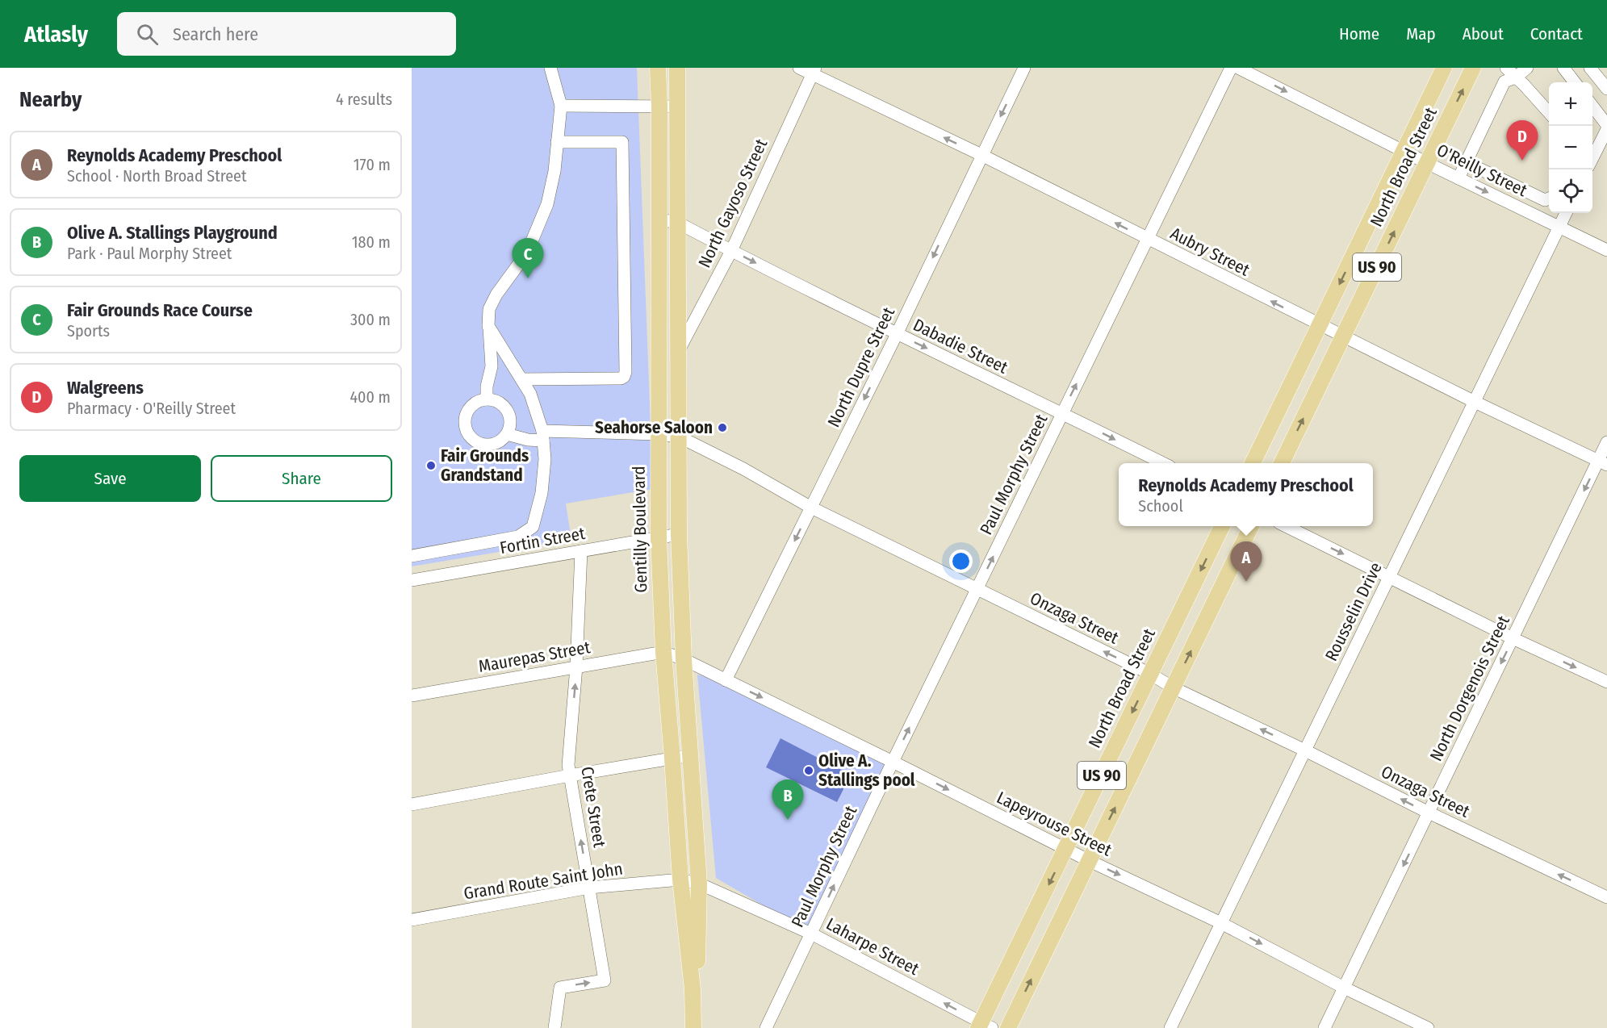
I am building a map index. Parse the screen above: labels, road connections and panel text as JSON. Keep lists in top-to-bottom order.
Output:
{
  "streets": {
    "main road": ["North Broad Street", "US 90", "Gentilly Boulevard"],
    "street": [
      "O'Reilly Street",
      "North Gayoso Street",
      "Aubry Street",
      "Dabadie Street",
      "North Dupre Street",
      "Paul Morphy Street",
      "Fortin Street",
      "Rousselin Drive",
      "Onzaga Street",
      "Maurepas Street",
      "North Dorgenois Street",
      "Crete Street",
      "Lapeyrouse Street",
      "Grand Route Saint John",
      "Laharpe Street"
    ]
  },
  "crossings": [
    ["North Broad Street", "O'Reilly Street"],
    ["North Broad Street", "Aubry Street"],
    ["North Broad Street", "Onzaga Street"],
    ["North Broad Street", "Lapeyrouse Street"],
    ["North Broad Street", "Laharpe Street"],
    ["O'Reilly Street", "Rousselin Drive"],
    ["North Gayoso Street", "Aubry Street"],
    ["North Gayoso Street", "Dabadie Street"],
    ["North Gayoso Street", "Gentilly Boulevard"],
    ["Aubry Street", "North Dupre Street"],
    ["Aubry Street", "Paul Morphy Street"],
    ["Aubry Street", "Rousselin Drive"],
    ["Aubry Street", "North Dorgenois Street"],
    ["US 90", "Onzaga Street"],
    ["US 90", "Lapeyrouse Street"],
    ["Dabadie Street", "North Dupre Street"],
    ["Dabadie Street", "Paul Morphy Street"],
    ["Dabadie Street", "Gentilly Boulevard"],
    ["North Dupre Street", "Onzaga Street"],
    ["North Dupre Street", "Lapeyrouse Street"],
    ["Paul Morphy Street", "Onzaga Street"],
    ["Paul Morphy Street", "Lapeyrouse Street"],
    ["Paul Morphy Street", "Laharpe Street"],
    ["Gentilly Boulevard", "Fortin Street"],
    ["Gentilly Boulevard", "Onzaga Street"],
    ["Gentilly Boulevard", "Maurepas Street"],
    ["Gentilly Boulevard", "Lapeyrouse Street"],
    ["Gentilly Boulevard", "Grand Route Saint John"],
    ["Gentilly Boulevard", "Laharpe Street"],
    ["Fortin Street", "Crete Street"],
    ["Rousselin Drive", "Onzaga Street"],
    ["Rousselin Drive", "Lapeyrouse Street"],
    ["Onzaga Street", "North Dorgenois Street"],
    ["Maurepas Street", "Crete Street"],
    ["Maurepas Street", "Lapeyrouse Street"],
    ["North Dorgenois Street", "Lapeyrouse Street"],
    ["Crete Street", "Grand Route Saint John"],
    ["Grand Route Saint John", "Laharpe Street"]
  ],
  "one_way": [
    "Aubry Street",
    "Dabadie Street",
    "North Dupre Street",
    "Paul Morphy Street",
    "Onzaga Street",
    "North Dorgenois Street",
    "Crete Street",
    "Lapeyrouse Street",
    "Laharpe Street"
  ],
  "places": ["Seahorse Saloon", "Fair Grounds Grandstand", "Olive A. Stallings pool"],
  "page": {
    "header": "Atlasly",
    "search": "Search here",
    "nav": [
      "Home",
      "Map",
      "About",
      "Contact"
    ],
    "heading": ["Nearby", "4 results"],
    "map_buttons": ["+", "−"],
    "pins": [
      "D",
      "C",
      "A",
      "B"
    ],
    "list": [
      {
        "mark": "A",
        "name": "Reynolds Academy Preschool",
        "note": "School · North Broad Street",
        "value": "170 m"
      },
      {
        "mark": "B",
        "name": "Olive A. Stallings Playground",
        "note": "Park · Paul Morphy Street",
        "value": "180 m"
      },
      {
        "mark": "C",
        "name": "Fair Grounds Race Course",
        "note": "Sports",
        "value": "300 m"
      },
      {
        "mark": "D",
        "name": "Walgreens",
        "note": "Pharmacy · O'Reilly Street",
        "value": "400 m"
      }
    ],
    "buttons": ["Save", "Share"],
    "popup": ["Reynolds Academy Preschool", "School"]
  }
}
